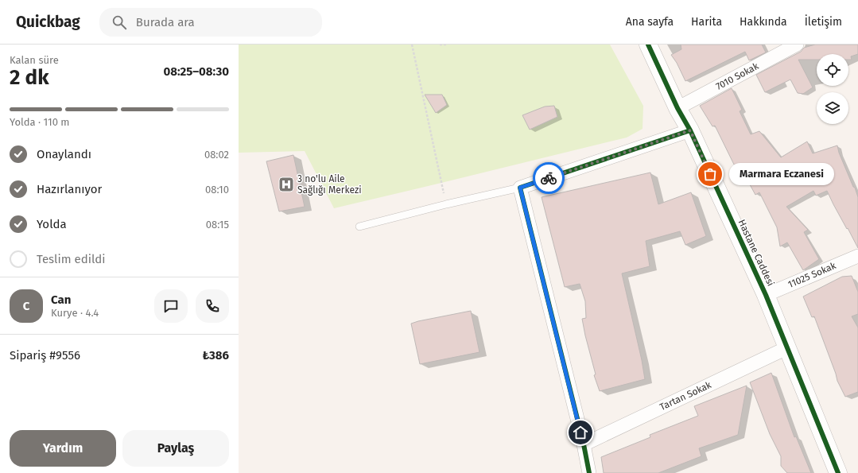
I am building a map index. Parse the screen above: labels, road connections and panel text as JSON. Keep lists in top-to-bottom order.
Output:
{
  "streets": {
    "street": [
      "7010 Sokak",
      "Hastane Caddesi",
      "11025 Sokak",
      "Tartan Sokak"
    ]
  },
  "crossings": [
    ["7010 Sokak", "Hastane Caddesi"],
    ["Hastane Caddesi", "11025 Sokak"],
    ["Hastane Caddesi", "Tartan Sokak"]
  ],
  "places": {
    "other": ["Marmara Eczanesi"],
    "hospital": ["3 no'lu Aile Sağlığı Merkezi"]
  },
  "page": {
    "header": "Quickbag",
    "search": "Burada ara",
    "nav": [
      "Ana sayfa",
      "Harita",
      "Hakkında",
      "İletişim"
    ],
    "heading": ["2 dk", "Kalan süre", "08:25–08:30"],
    "panel": [
      "Can",
      "Kurye · 4.4",
      "Sipariş #9556",
      "₺386"
    ],
    "bar": "Yolda · 110 m",
    "list": [
      ["Onaylandı", "08:02"],
      ["Hazırlanıyor", "08:10"],
      ["Yolda", "08:15"],
      "Teslim edildi"
    ],
    "bubble": "Marmara Eczanesi",
    "round": "C",
    "buttons": ["Yardım", "Paylaş"]
  }
}
